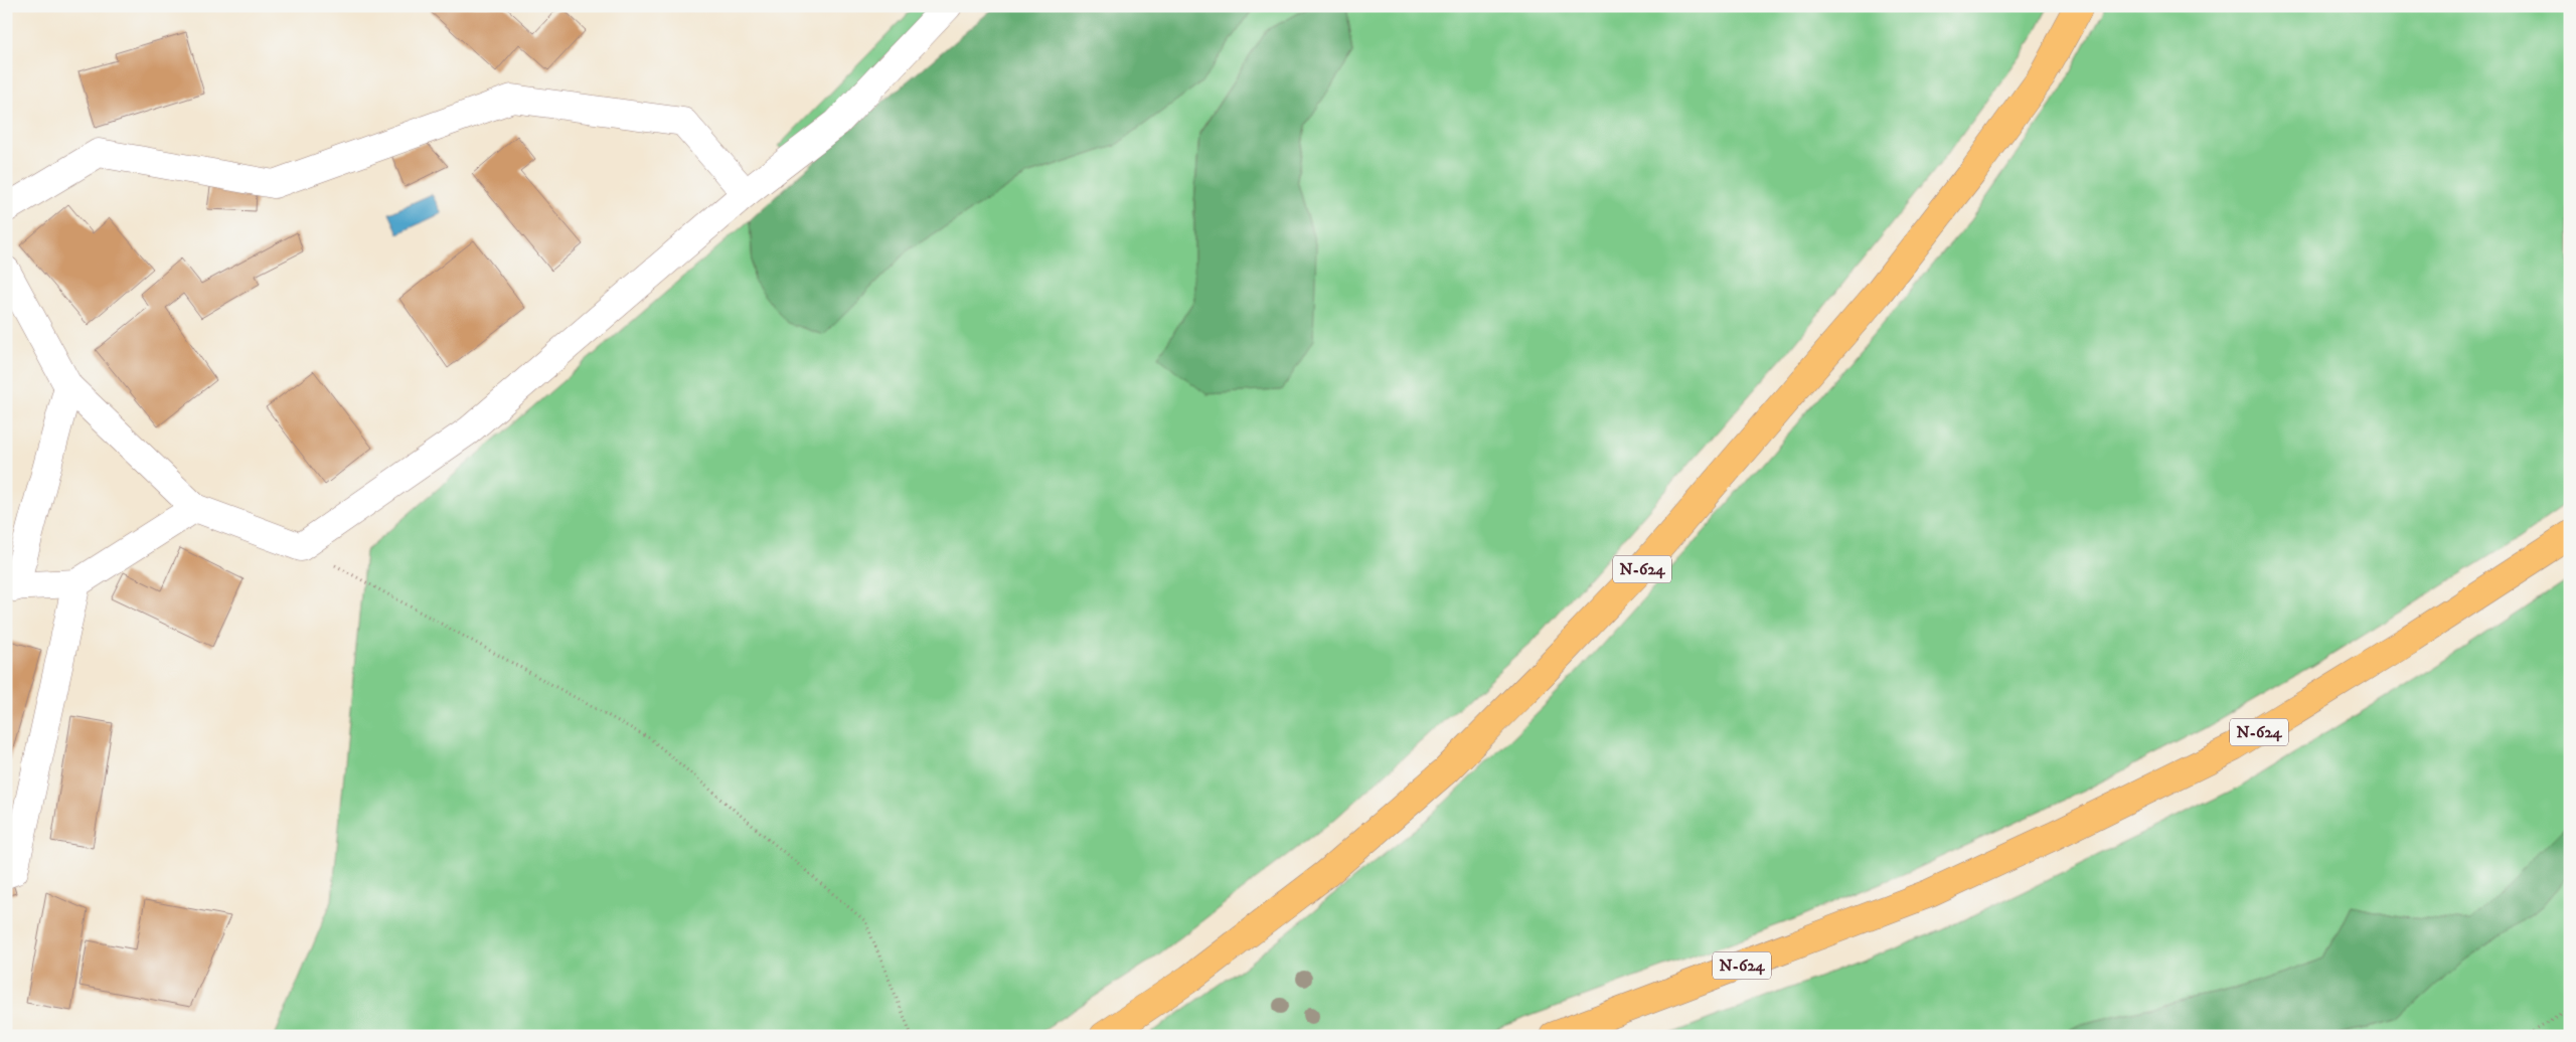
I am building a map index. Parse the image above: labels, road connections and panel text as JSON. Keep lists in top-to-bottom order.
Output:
{
  "streets": {
    "highway": ["N-624"]
  }
}
